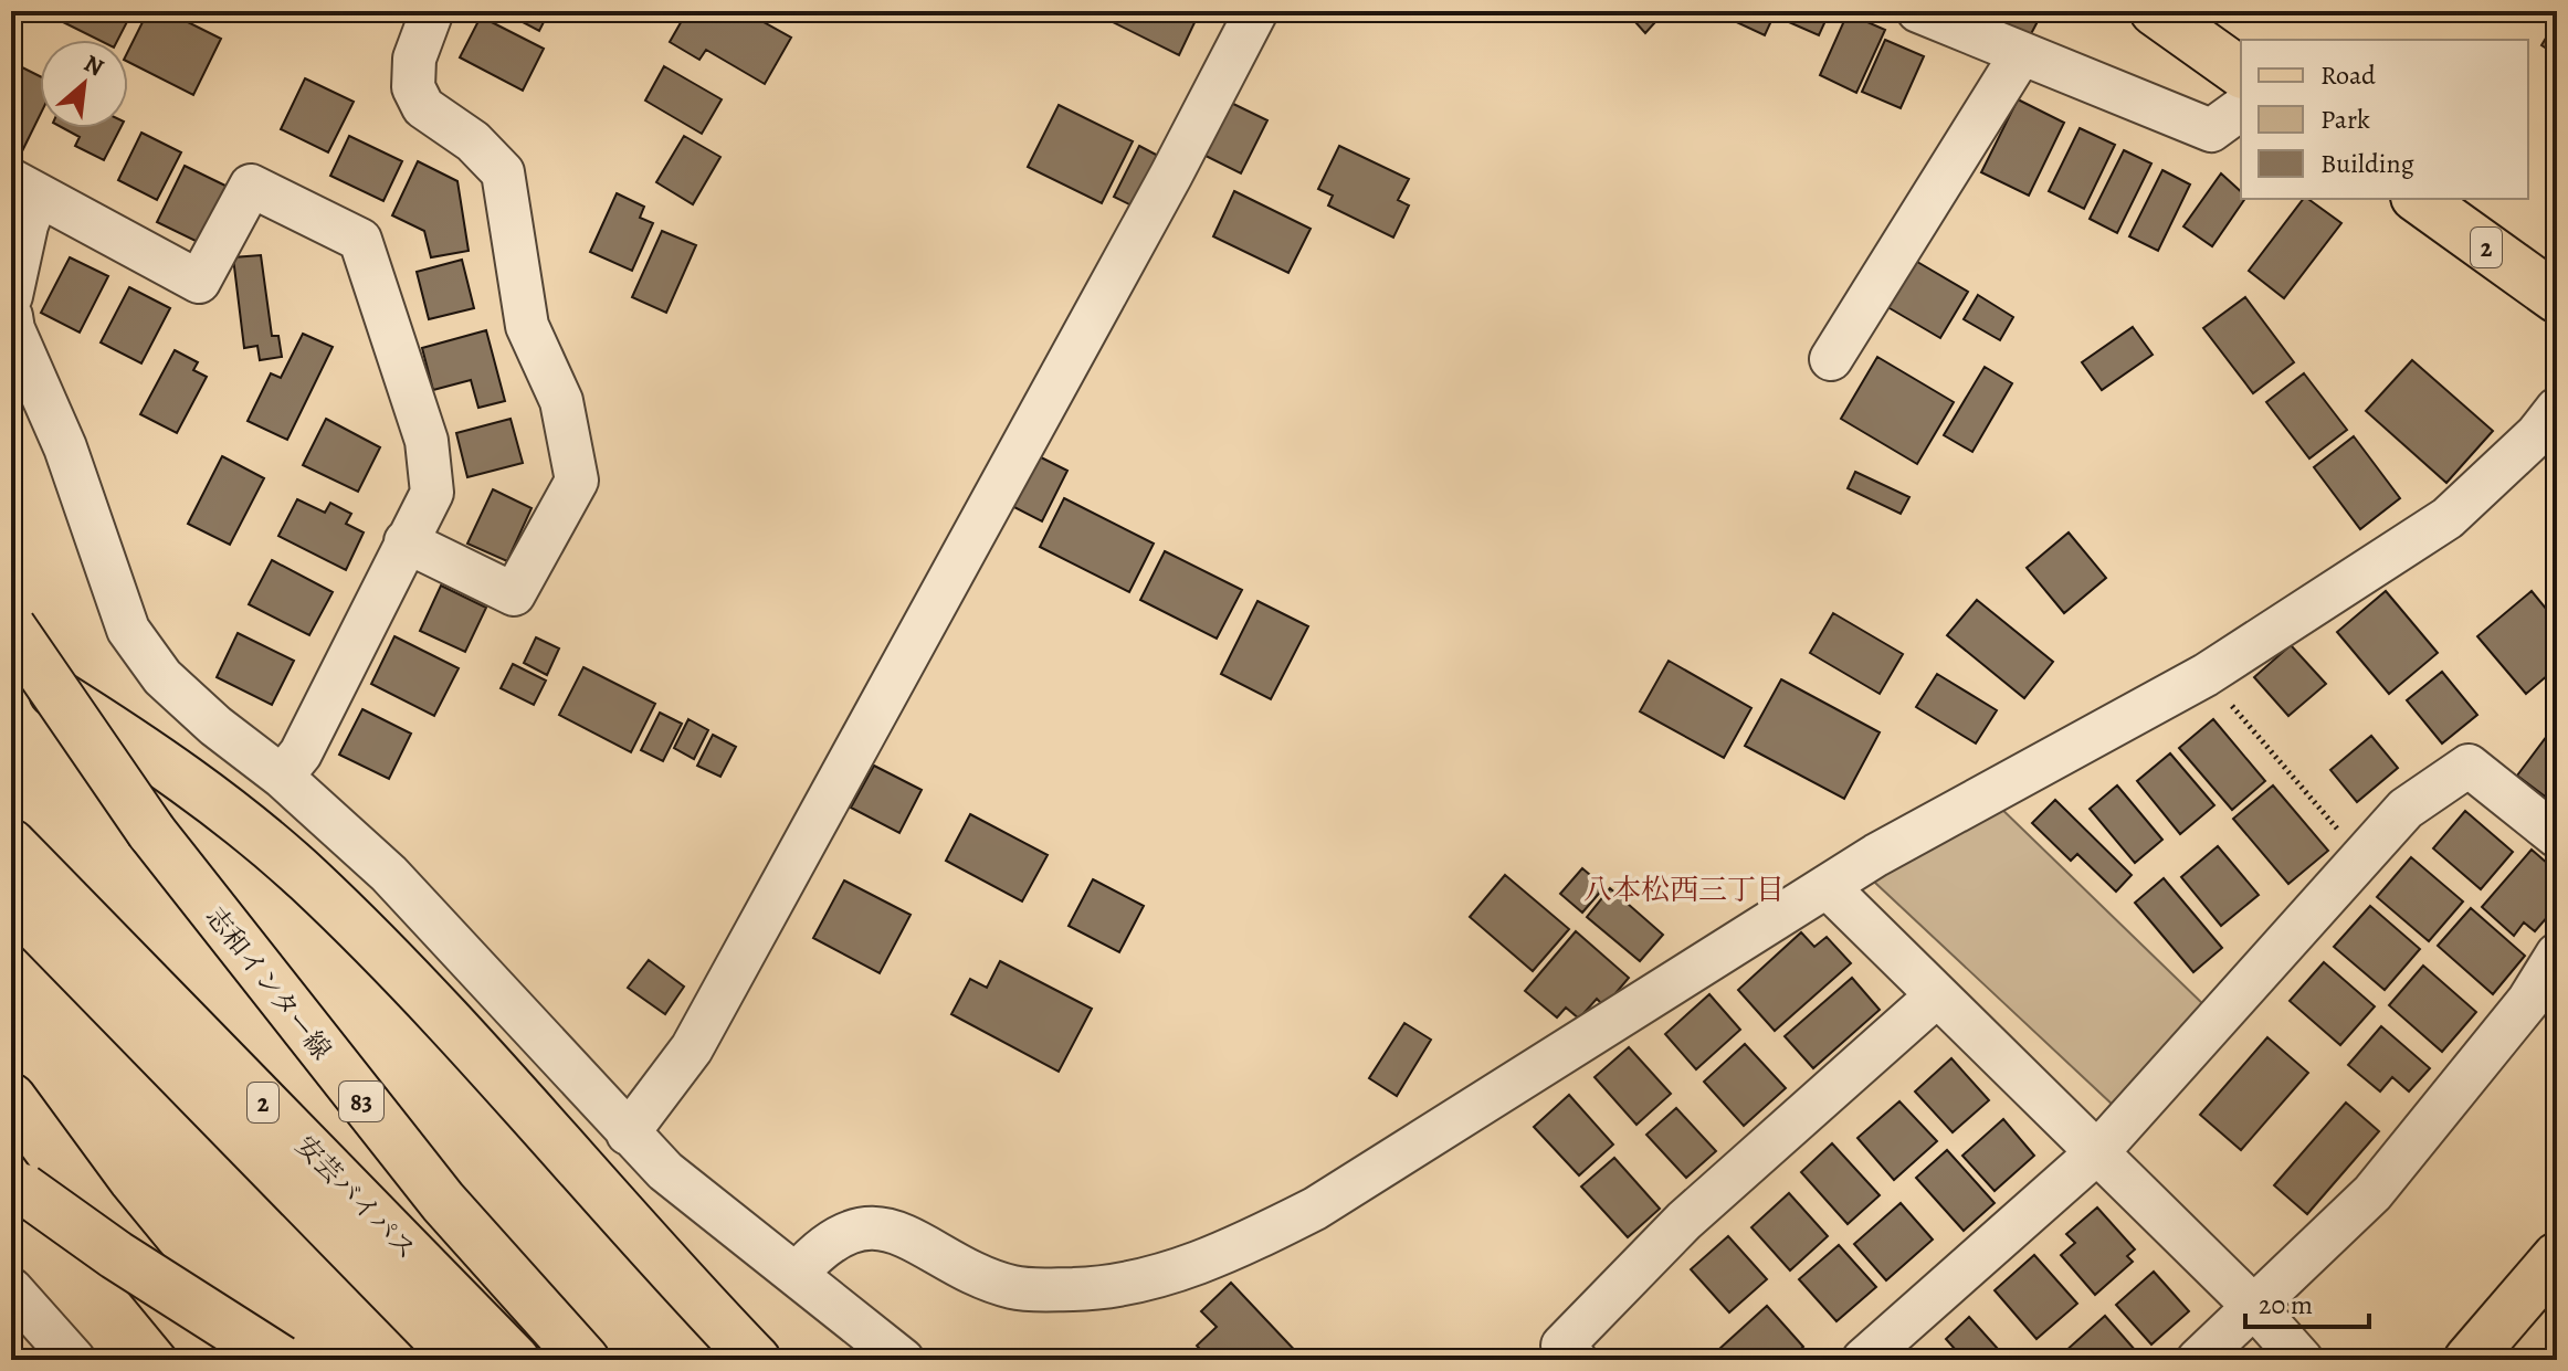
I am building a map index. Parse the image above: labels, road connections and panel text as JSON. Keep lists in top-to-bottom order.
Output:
{
  "streets": {
    "main road": [
      "2",
      "志和インター線",
      "83",
      "安芸バイパス"
    ]
  },
  "districts": ["八本松西三丁目"],
  "legend": ["Road", "Park", "Building"],
  "scale_bar": "20 m",
  "north": "top right"
}
